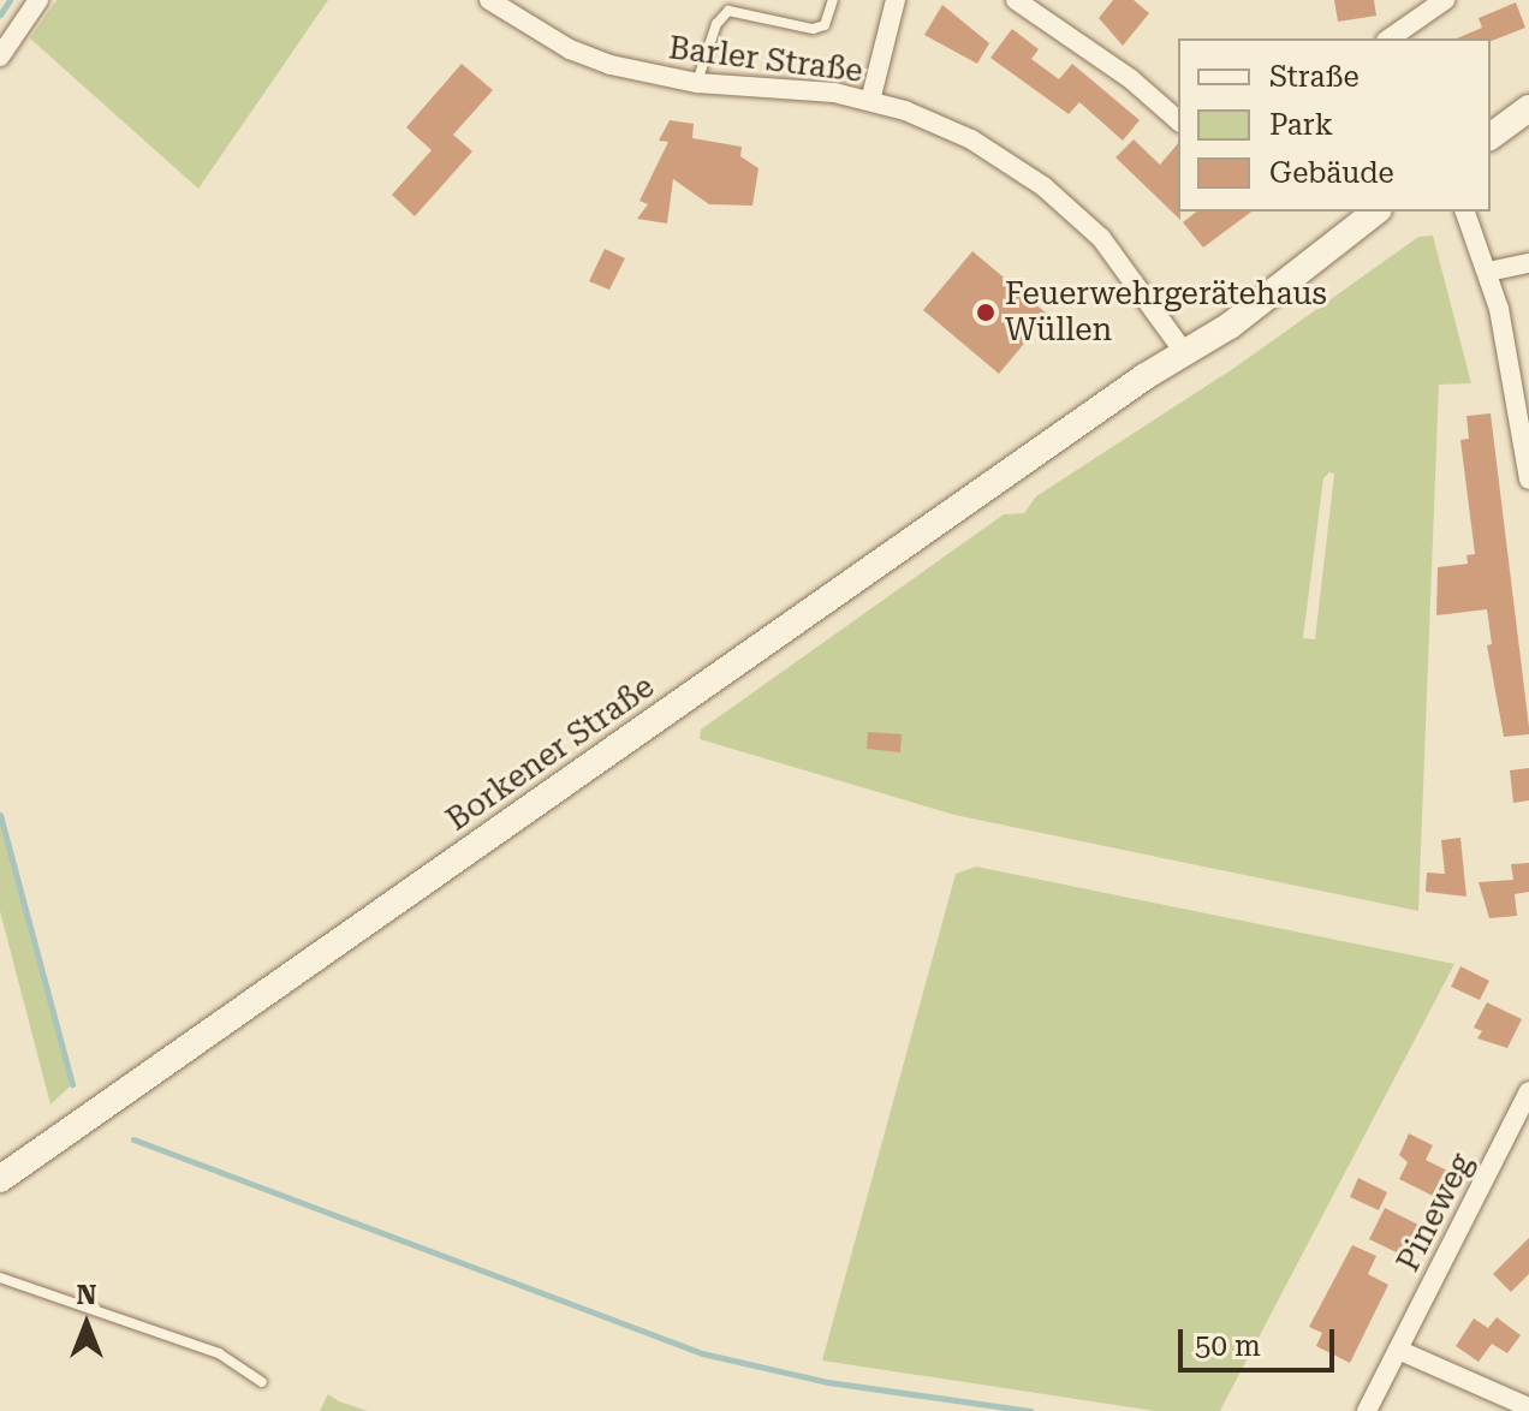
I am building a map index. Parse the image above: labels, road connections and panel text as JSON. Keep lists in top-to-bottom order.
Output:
{
  "streets": {
    "main road": ["Borkener Straße"],
    "street": ["Barler Straße", "Pineweg"]
  },
  "crossings": [
    ["Barler Straße", "Borkener Straße"]
  ],
  "places": ["Feuerwehrgerätehaus Wüllen"],
  "legend": ["Straße", "Park", "Gebäude"],
  "scale_bar": "50 m",
  "north": "top"
}
